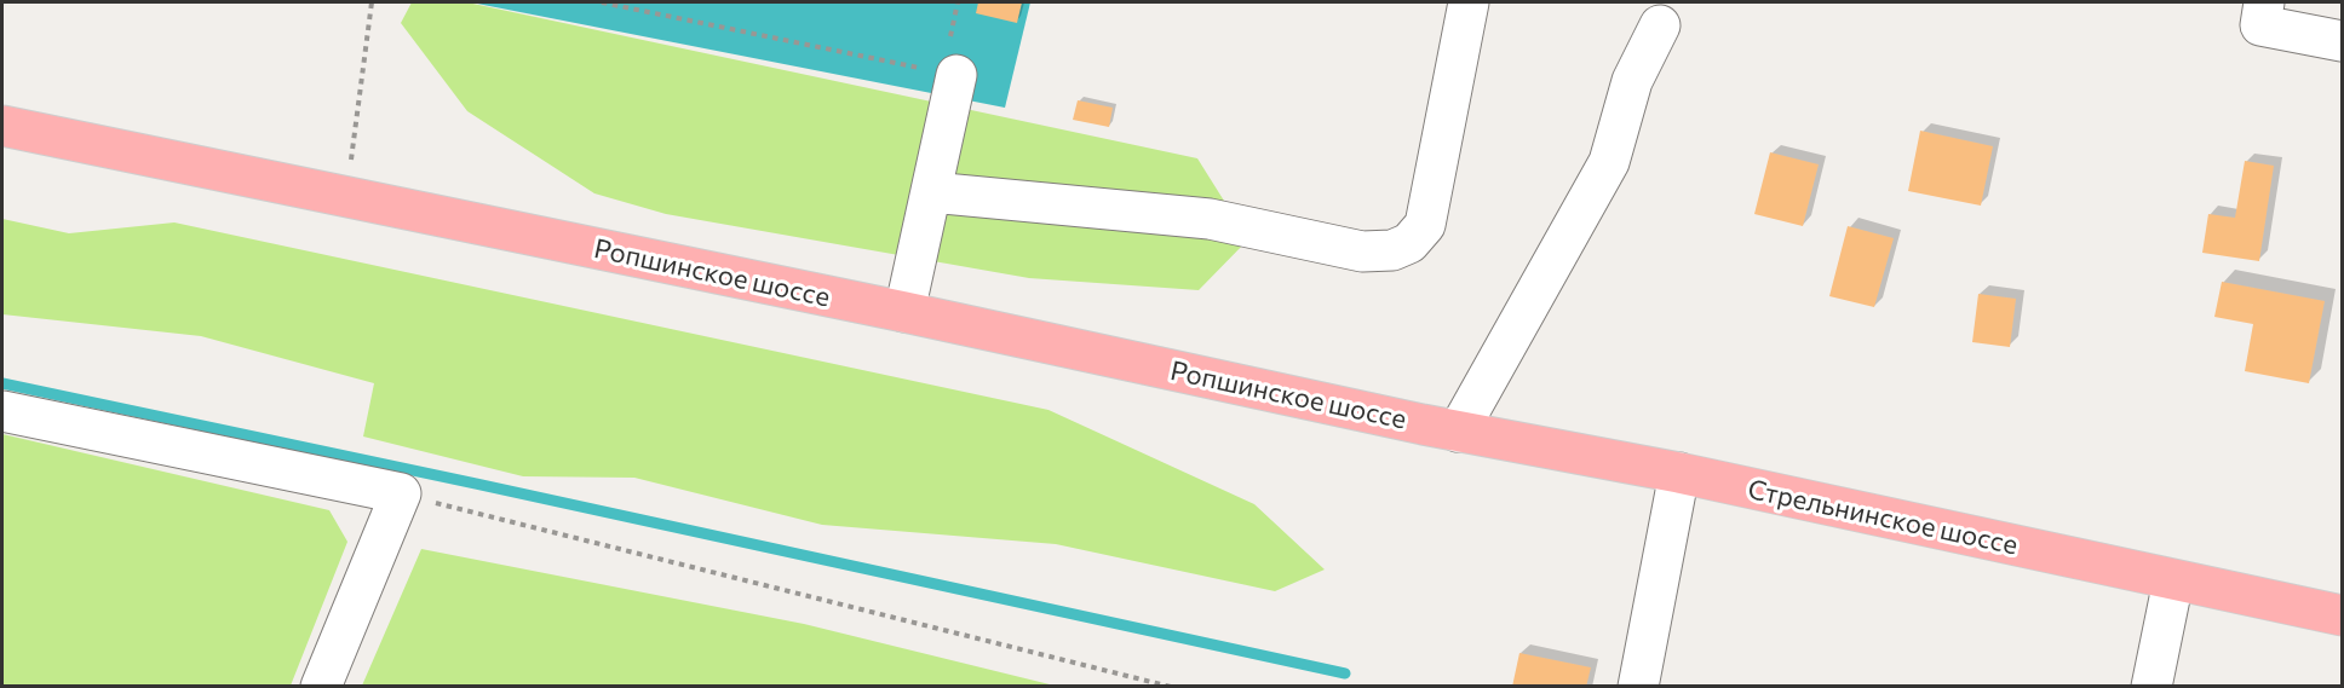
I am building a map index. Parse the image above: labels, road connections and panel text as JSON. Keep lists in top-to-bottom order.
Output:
{
  "streets": {
    "main road": ["Ропшинское шоссе", "Стрельнинское шоссе"]
  },
  "crossings": [
    ["Ропшинское шоссе", "Стрельнинское шоссе"]
  ]
}
